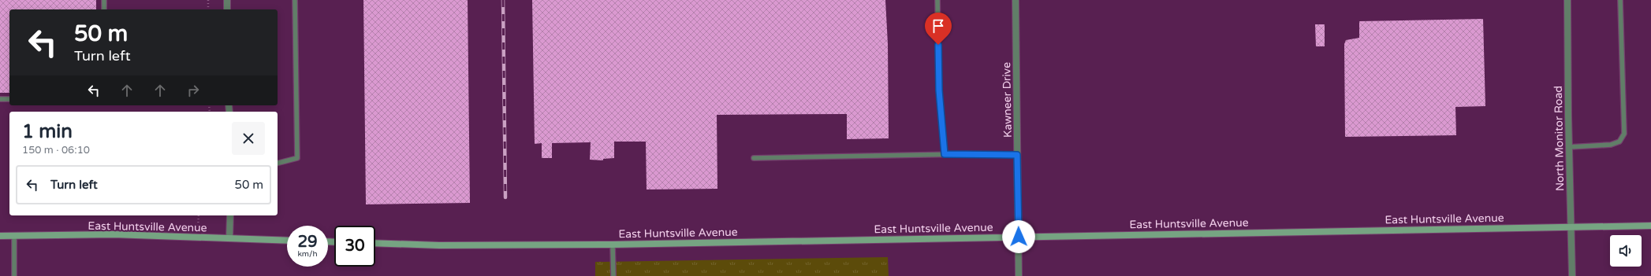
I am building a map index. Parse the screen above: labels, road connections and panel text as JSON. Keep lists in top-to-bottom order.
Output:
{
  "streets": {
    "main road": ["East Huntsville Avenue"],
    "street": ["Kawneer Drive", "North Monitor Road"]
  },
  "crossings": [
    ["Kawneer Drive", "East Huntsville Avenue"],
    ["North Monitor Road", "East Huntsville Avenue"]
  ],
  "page": {
    "turn": ["50 m", "Turn left"],
    "heading": ["1 min", "150 m · 06:10"],
    "list": [
      {
        "name": "Turn left",
        "value": "50 m"
      }
    ],
    "speed": "29 km/h",
    "limit": "30"
  }
}
